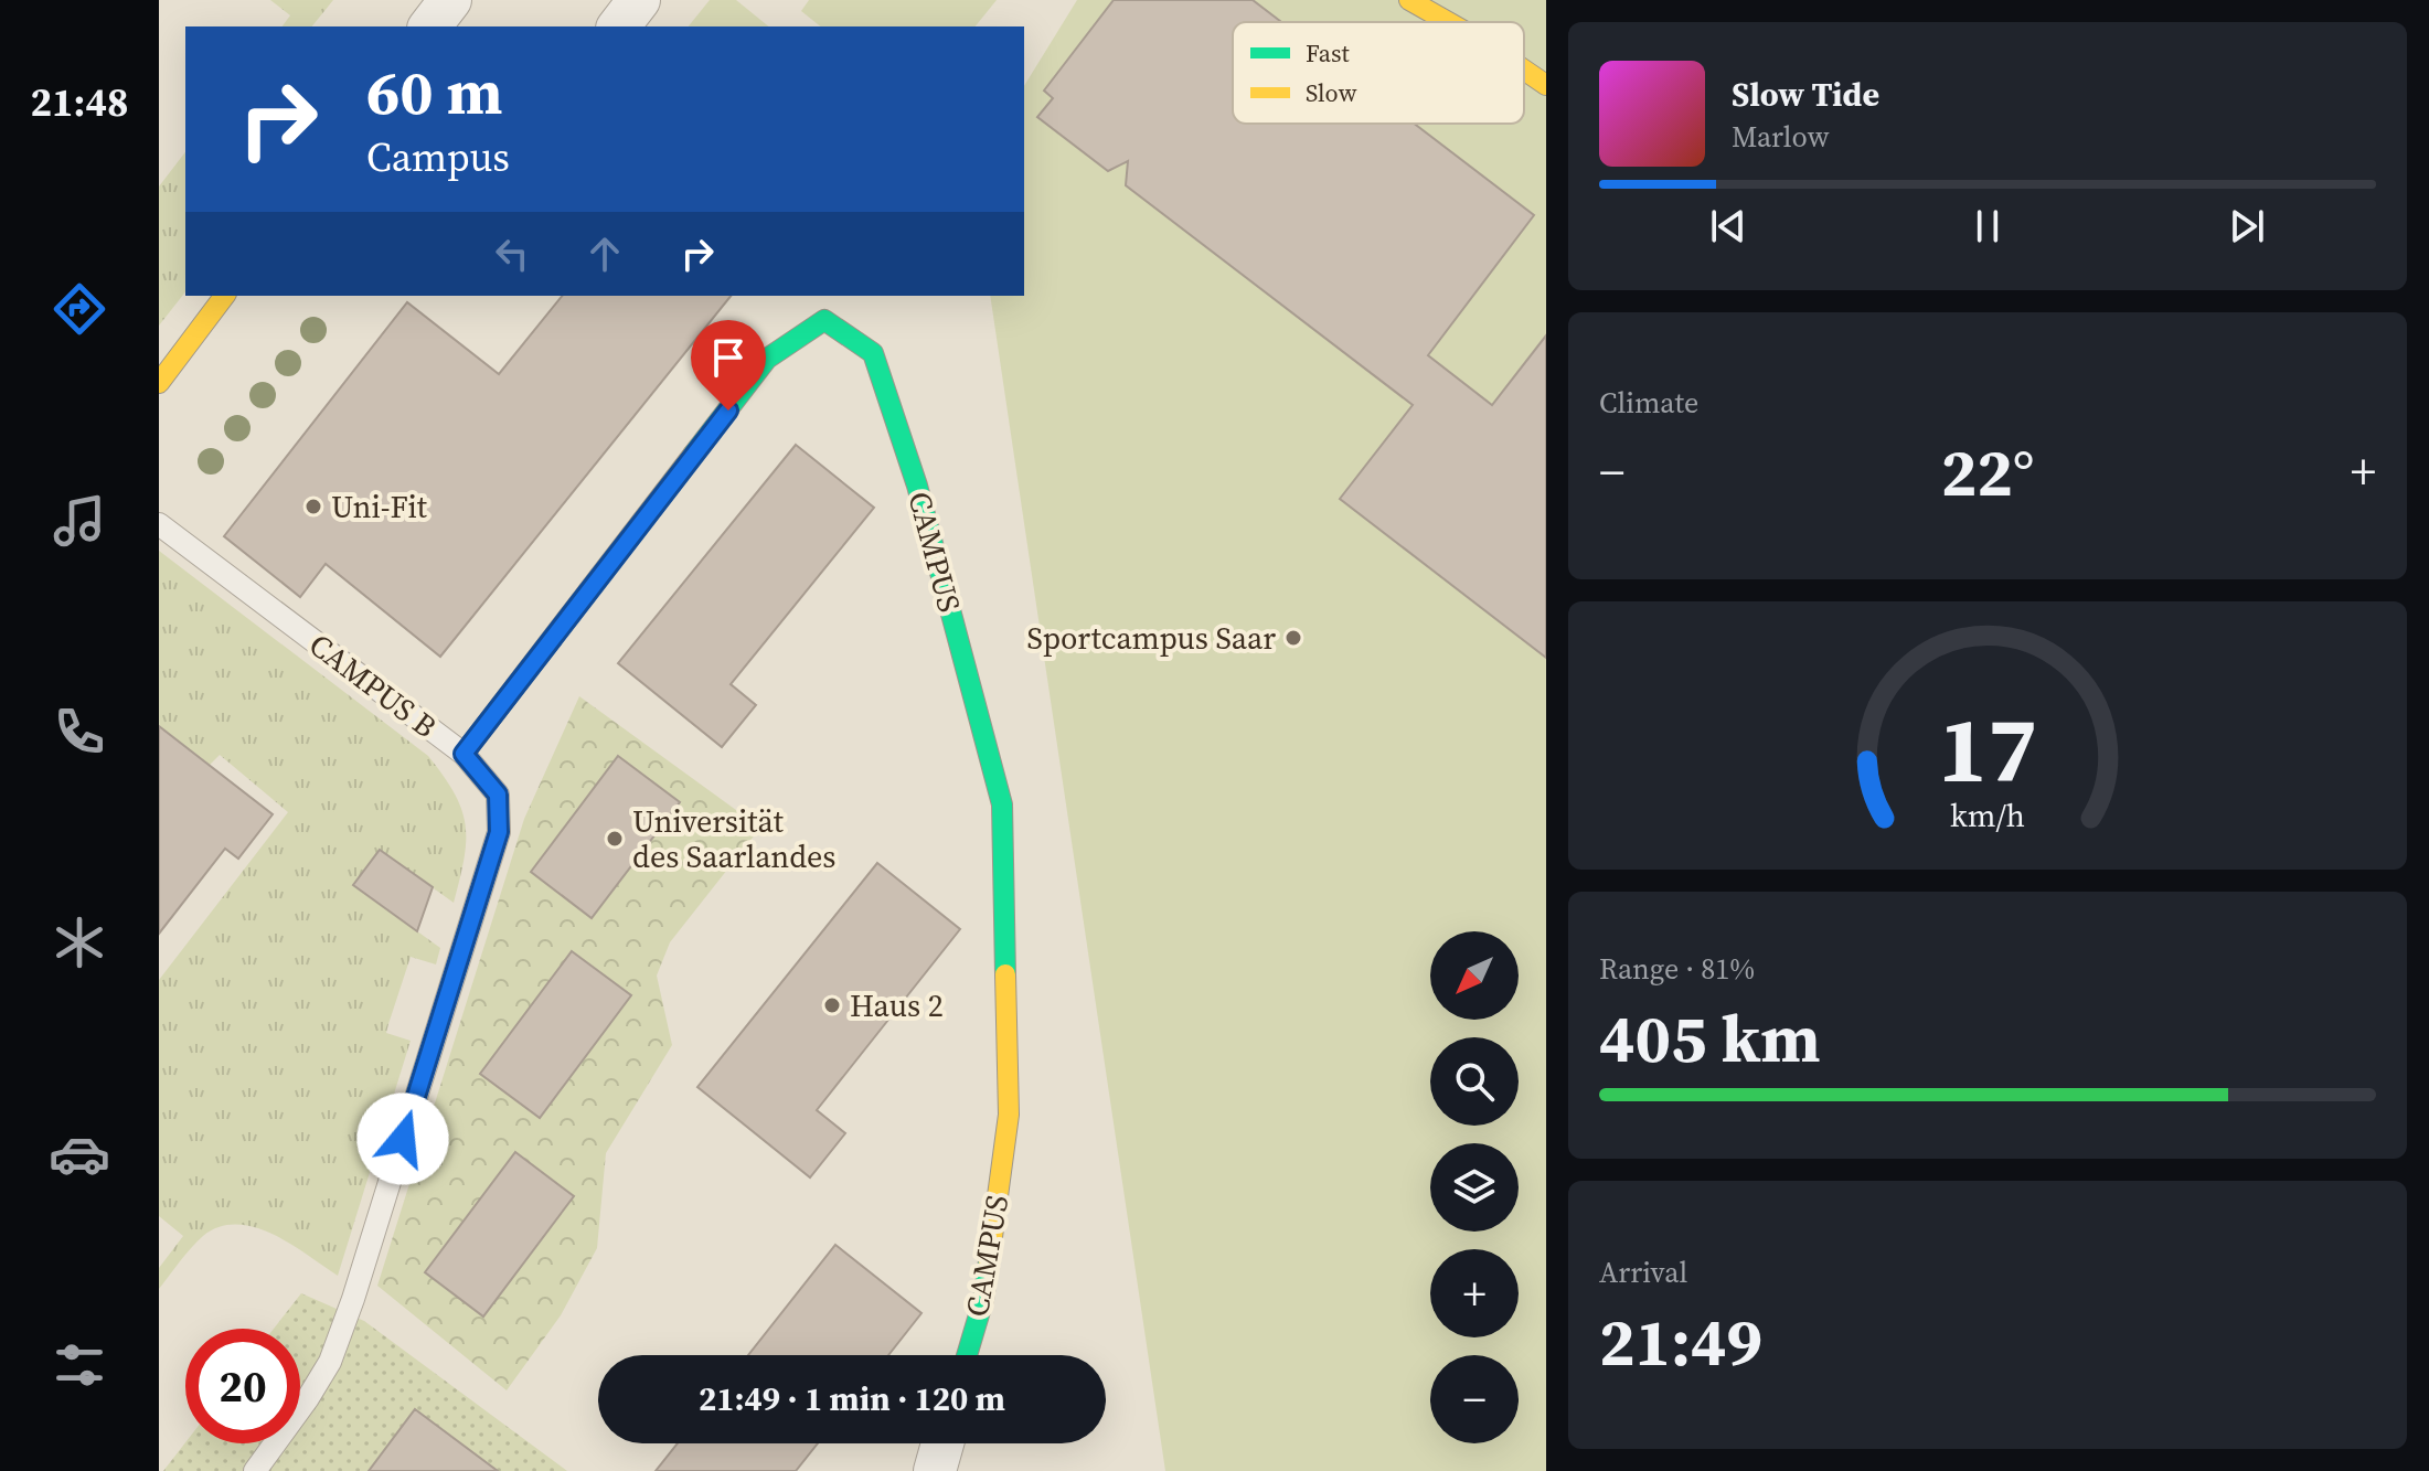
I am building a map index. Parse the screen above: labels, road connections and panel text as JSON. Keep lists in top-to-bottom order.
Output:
{
  "streets": {
    "street": ["CAMPUS"],
    "lane": ["CAMPUS B"]
  },
  "crossings": [
    ["CAMPUS", "CAMPUS B"]
  ],
  "places": [
    "Uni-Fit",
    "Sportcampus Saar",
    "Universität des Saarlandes",
    "Haus 2"
  ],
  "legend": ["Fast", "Slow"],
  "north": "bottom left",
  "page": {
    "tabs": "21:48",
    "turn": ["60 m", "Campus"],
    "song": ["Slow Tide", "Marlow"],
    "tile": [
      "Climate",
      ["Range · 81%", "405 km"],
      ["Arrival", "21:49"]
    ],
    "heat": ["−", "22°", "+"],
    "map_buttons": ["+", "−"],
    "limit": "20",
    "trip": "21:49 · 1 min · 120 m",
    "gauge": ["17", "km/h"]
  }
}
